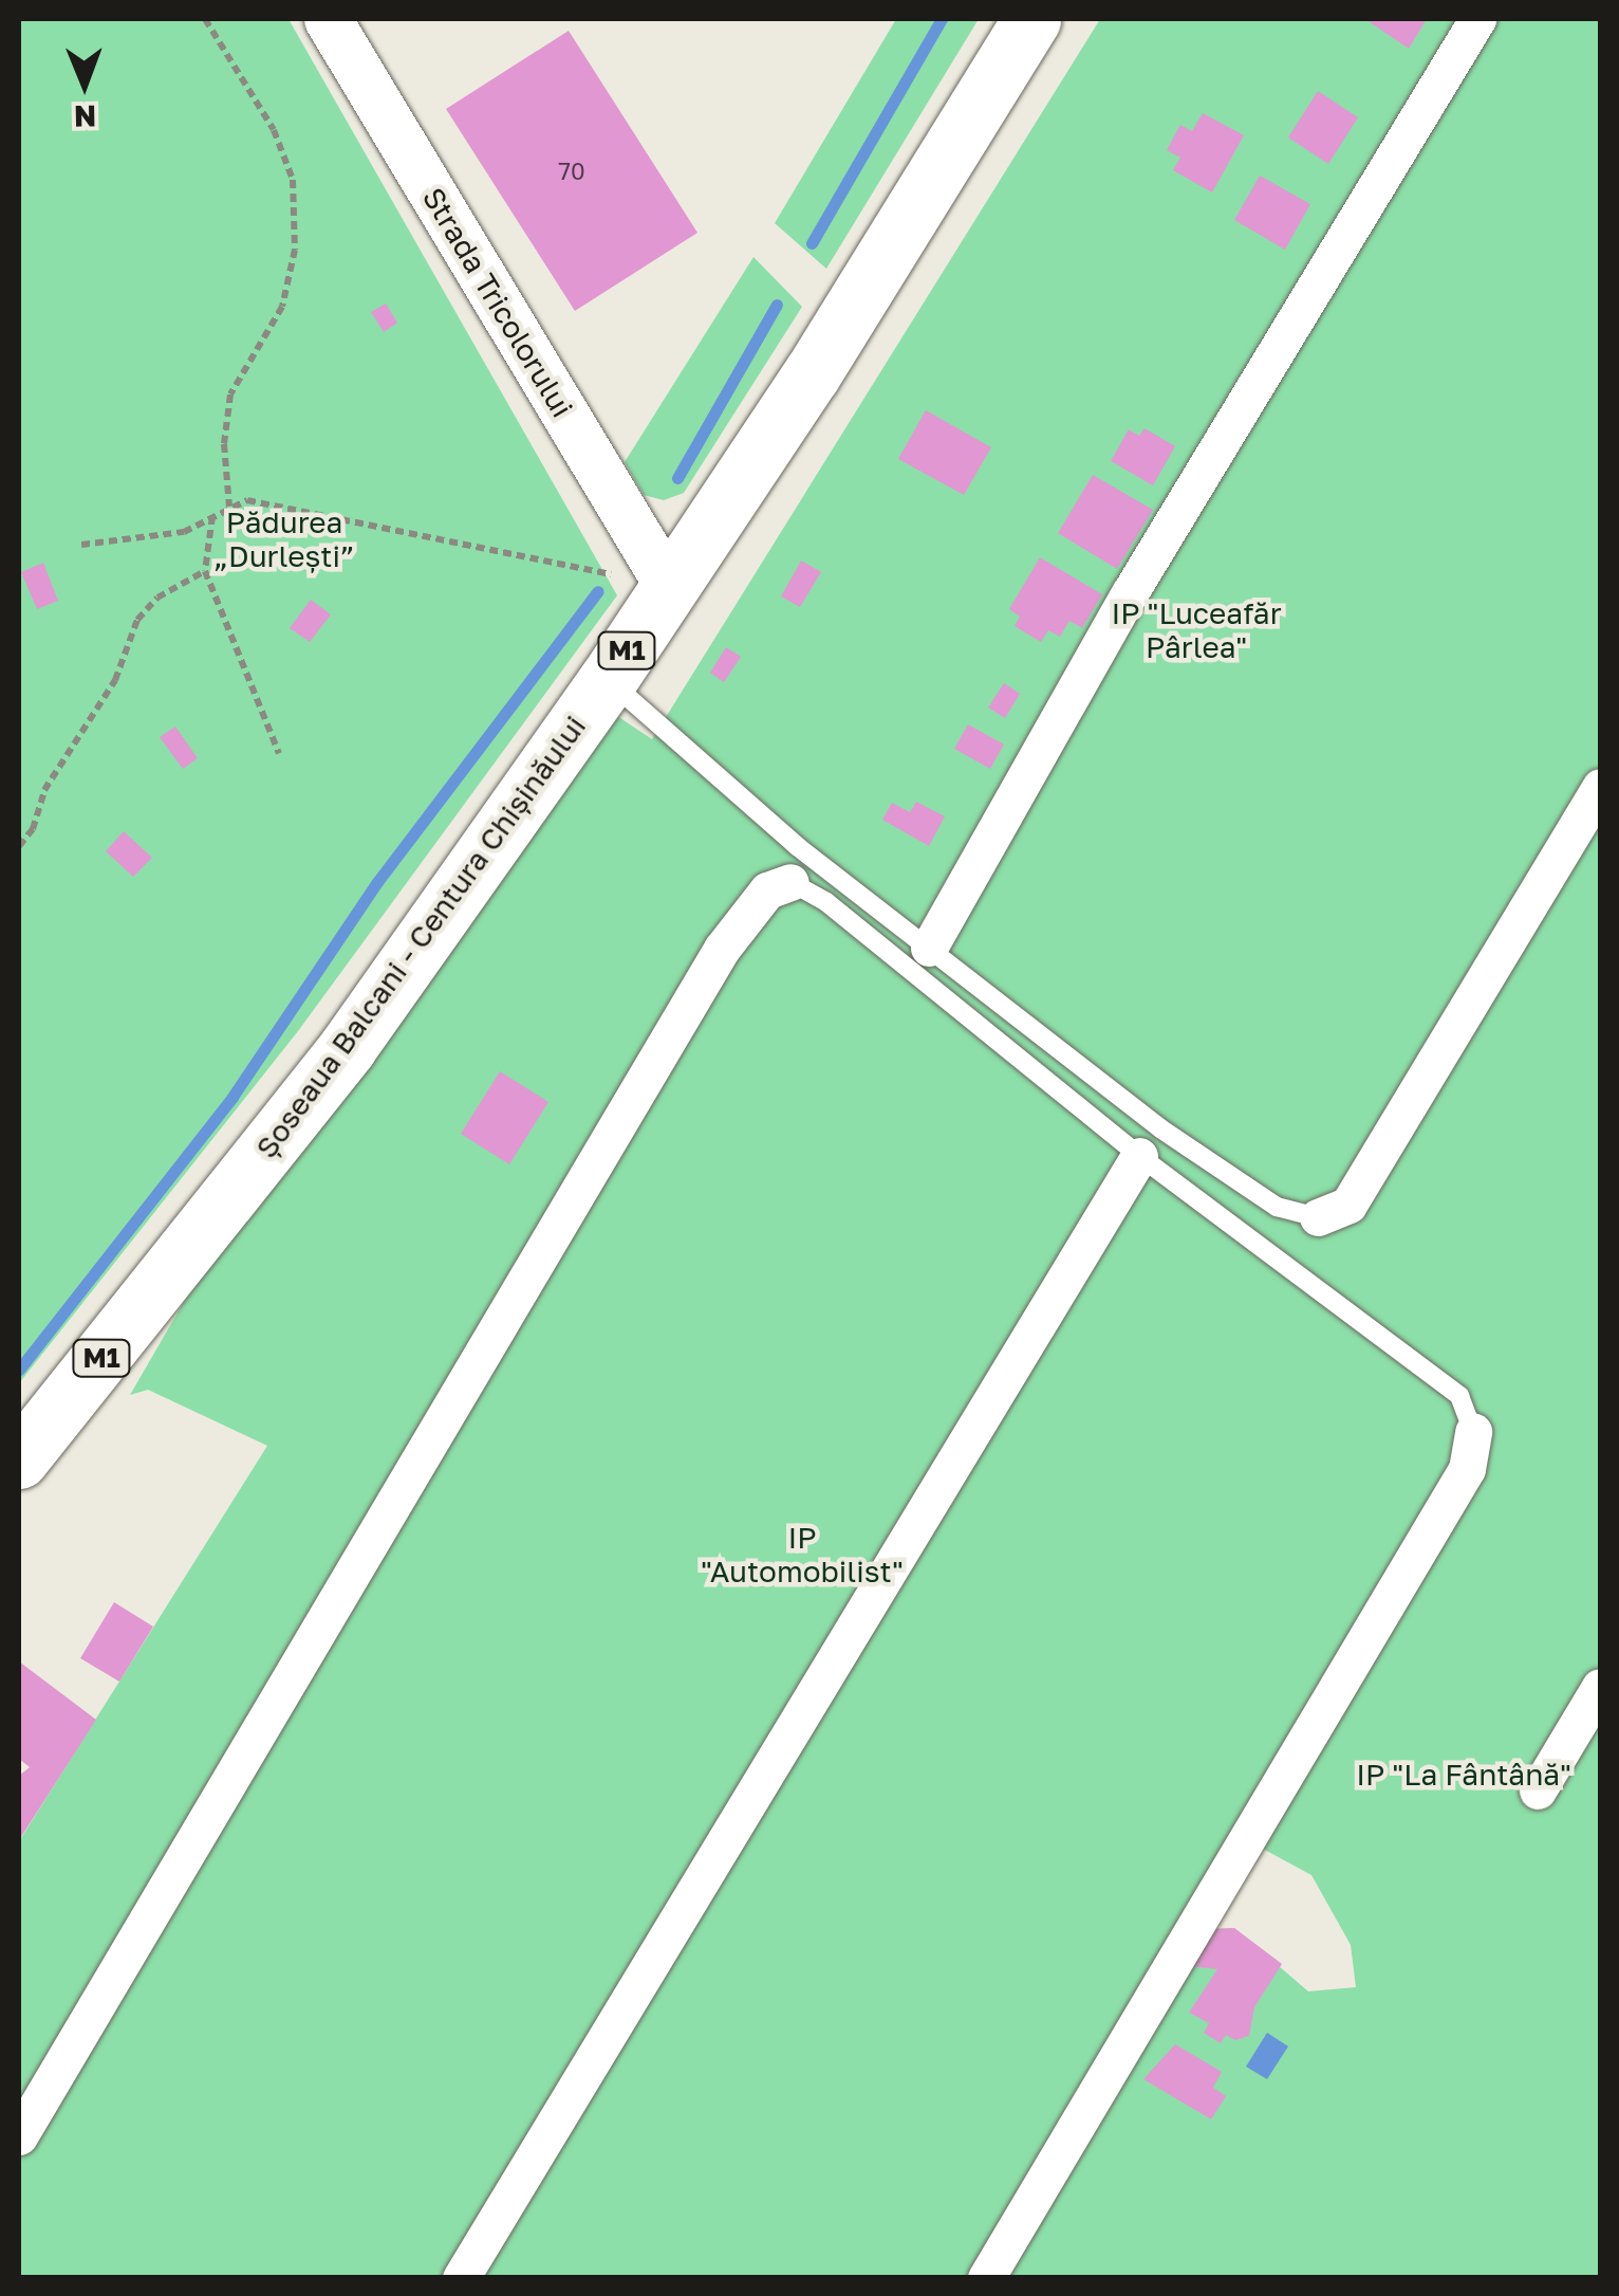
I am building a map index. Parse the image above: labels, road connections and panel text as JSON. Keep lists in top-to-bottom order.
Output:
{
  "streets": {
    "highway": ["M1", "Șoseaua Balcani - Centura Chișinăului"],
    "street": ["Strada Tricolorului"]
  },
  "crossings": [
    ["Strada Tricolorului", "Șoseaua Balcani - Centura Chișinăului"]
  ],
  "parks": [
    "Pădurea „Durlești”",
    "IP \"Luceafăr Pârlea\"",
    "IP \"Automobilist\"",
    "IP \"La Fântână\""
  ],
  "house_numbers": ["70"],
  "north": "bottom"
}
